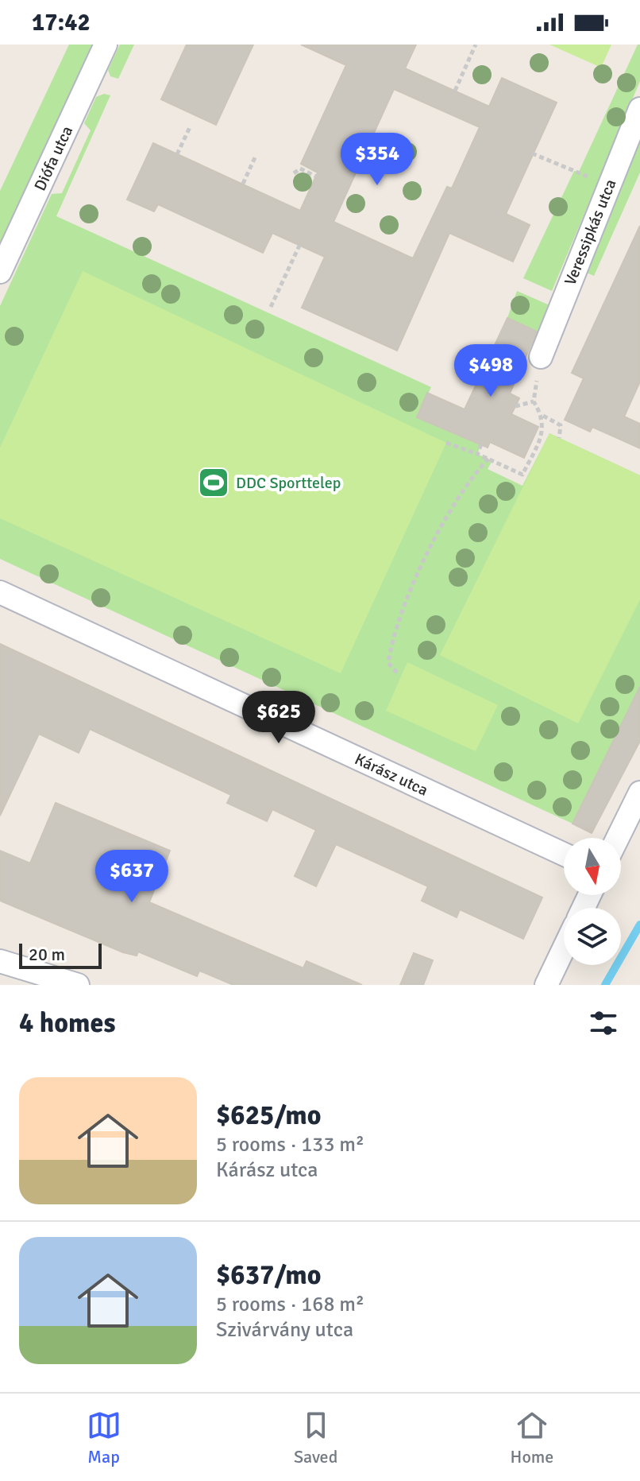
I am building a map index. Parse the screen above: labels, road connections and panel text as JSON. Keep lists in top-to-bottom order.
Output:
{
  "streets": {
    "street": ["Diófa utca", "Veressipkás utca", "Kárász utca"]
  },
  "places": {
    "sports": ["DDC Sporttelep"]
  },
  "scale_bar": "20 m",
  "north": "bottom",
  "page": {
    "status": "17:42",
    "price": [
      "$354",
      "$498",
      "$625",
      "$637"
    ],
    "scale": "20 m",
    "heading": "4 homes",
    "list": [
      {
        "name": "$625/mo",
        "note": "5 rooms · 133 m² · Kárász utca"
      },
      {
        "name": "$637/mo",
        "note": "5 rooms · 168 m² · Szivárvány utca"
      }
    ],
    "tabs": ["Map", "Saved", "Home"]
  }
}
